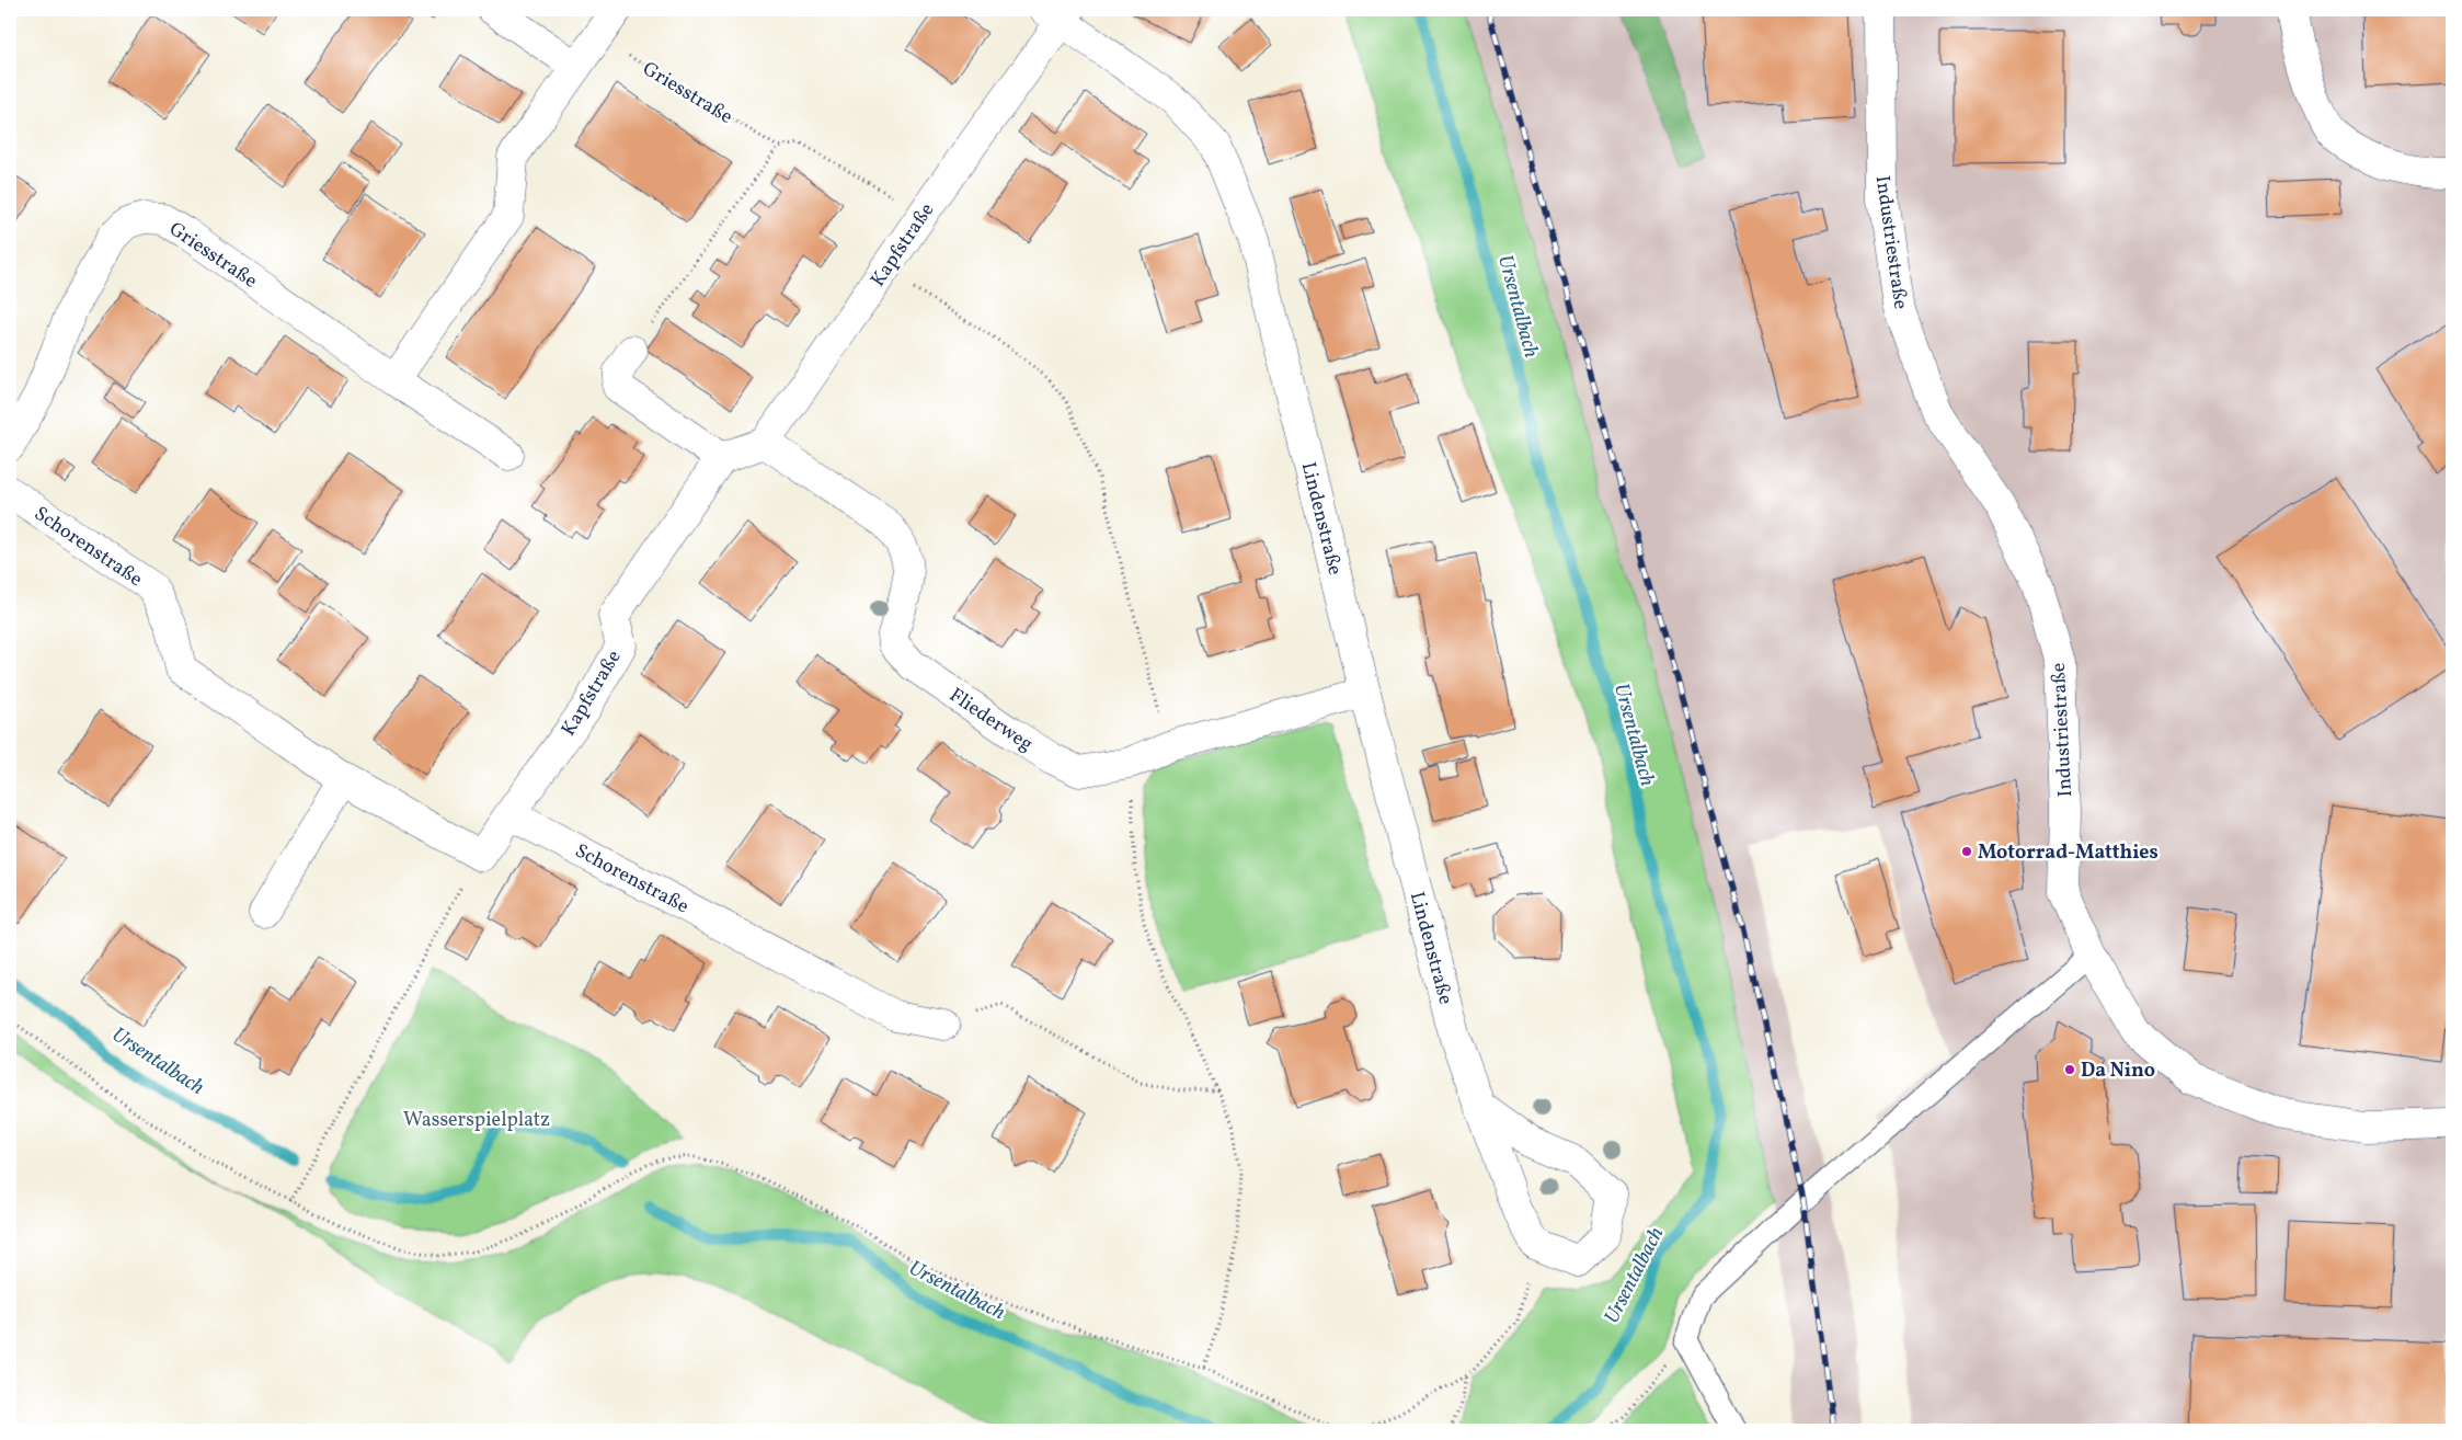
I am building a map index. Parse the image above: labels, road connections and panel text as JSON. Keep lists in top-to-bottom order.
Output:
{
  "streets": {
    "street": [
      "Griesstraße",
      "Industriestraße",
      "Kapfstraße",
      "Lindenstraße",
      "Schorenstraße",
      "Fliederweg"
    ]
  },
  "crossings": [
    ["Kapfstraße", "Lindenstraße"],
    ["Kapfstraße", "Schorenstraße"],
    ["Kapfstraße", "Fliederweg"],
    ["Lindenstraße", "Fliederweg"]
  ],
  "water": ["Ursentalbach"],
  "parks": ["Wasserspielplatz"],
  "places": ["Motorrad-Matthies", "Da Nino"]
}
